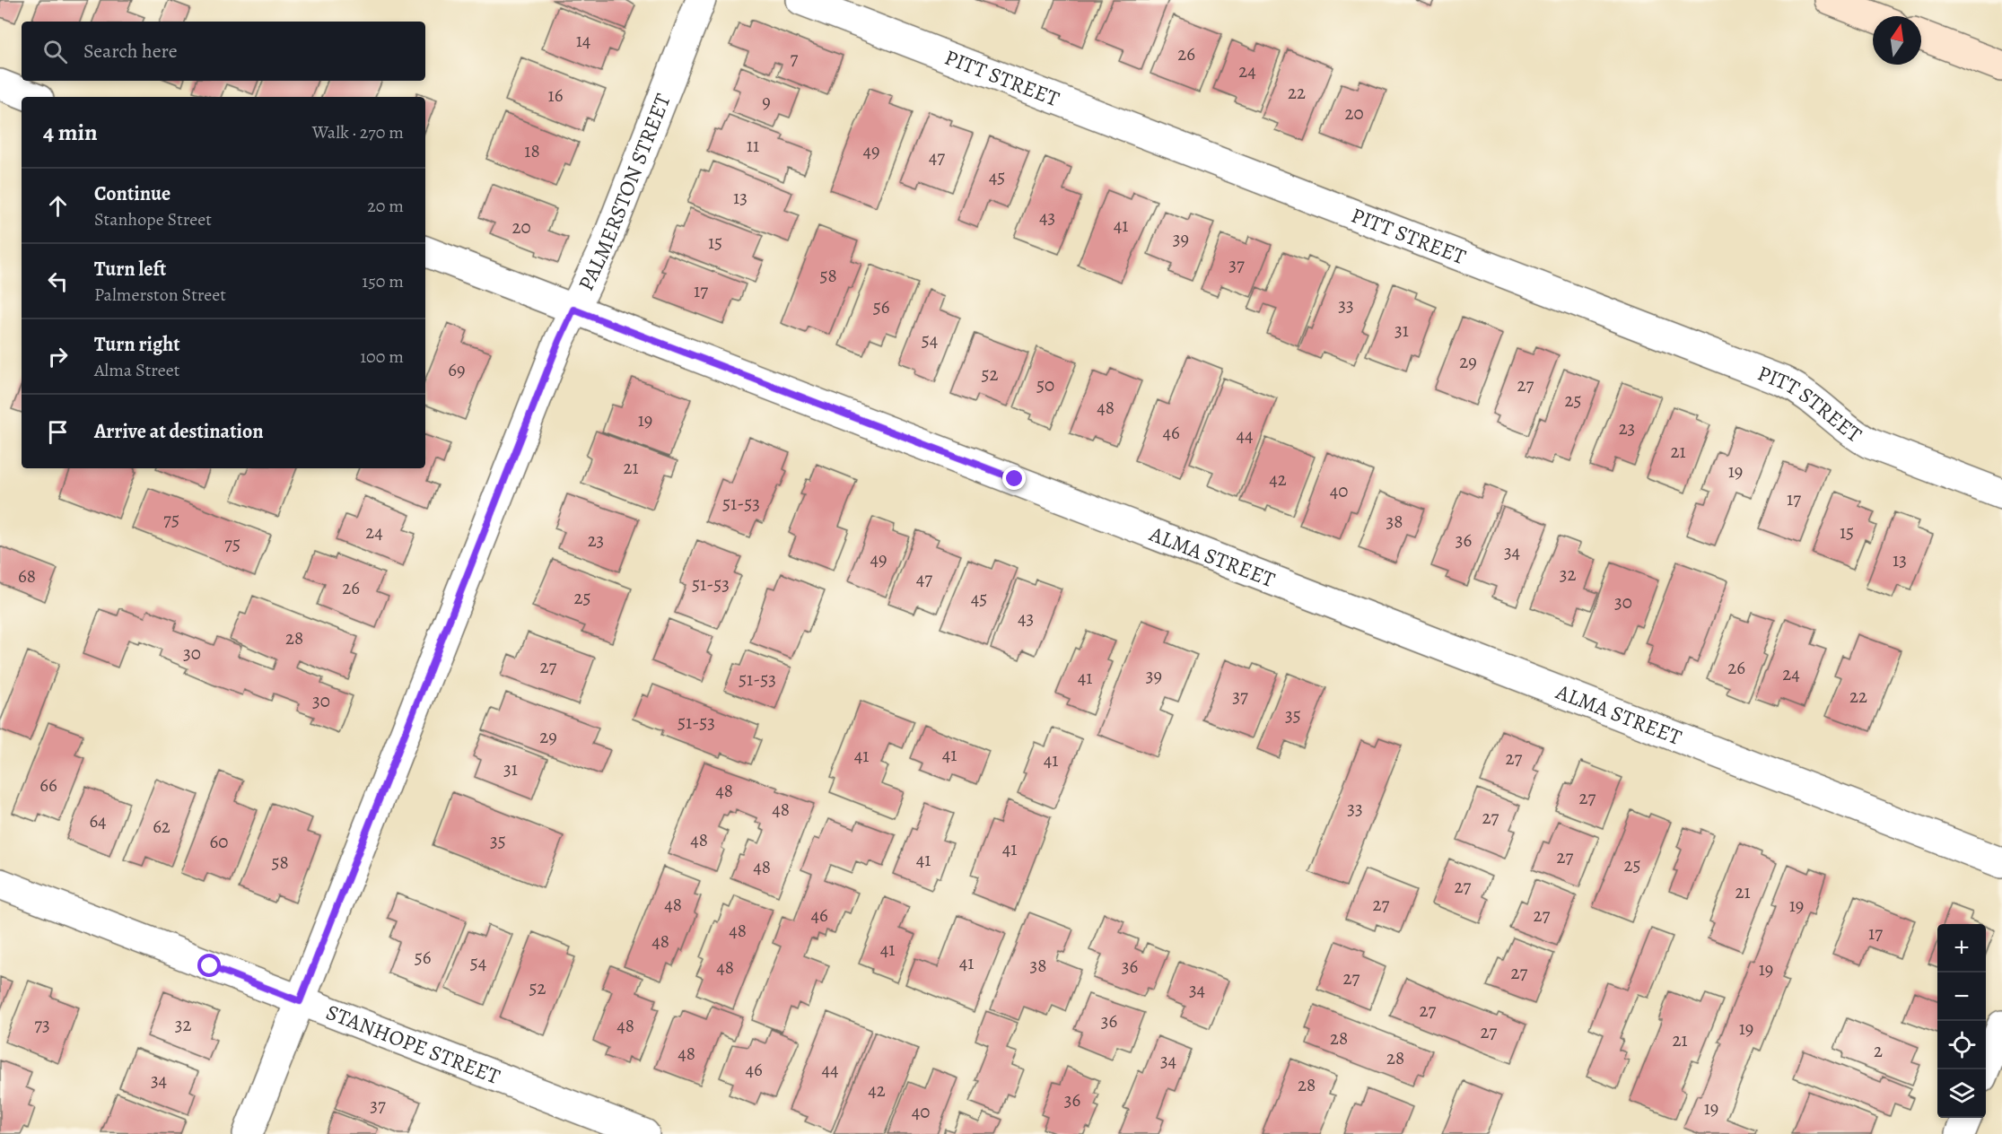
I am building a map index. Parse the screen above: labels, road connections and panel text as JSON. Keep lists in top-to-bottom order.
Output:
{
  "streets": {
    "street": [
      "PITT STREET",
      "PALMERSTON STREET",
      "ALMA STREET",
      "STANHOPE STREET"
    ]
  },
  "crossings": [
    ["PALMERSTON STREET", "ALMA STREET"],
    ["PALMERSTON STREET", "STANHOPE STREET"]
  ],
  "house_numbers": [
    "14",
    "26",
    "7",
    "24",
    "22",
    "16",
    "9",
    "20",
    "11",
    "18",
    "49",
    "47",
    "45",
    "13",
    "43",
    "41",
    "20",
    "39",
    "15",
    "37",
    "58",
    "17",
    "33",
    "56",
    "31",
    "54",
    "29",
    "69",
    "52",
    "50",
    "27",
    "25",
    "48",
    "19",
    "23",
    "46",
    "44",
    "21",
    "21",
    "19",
    "42",
    "40",
    "17",
    "51-53",
    "75",
    "38",
    "24",
    "15",
    "23",
    "36",
    "75",
    "34",
    "49",
    "13",
    "32",
    "68",
    "47",
    "51-53",
    "26",
    "25",
    "45",
    "30",
    "43",
    "28",
    "30",
    "27",
    "26",
    "24",
    "39",
    "41",
    "51-53",
    "37",
    "22",
    "30",
    "35",
    "51-53",
    "29",
    "41",
    "41",
    "27",
    "41",
    "31",
    "66",
    "48",
    "27",
    "33",
    "48",
    "27",
    "64",
    "62",
    "48",
    "35",
    "60",
    "41",
    "27",
    "41",
    "58",
    "25",
    "48",
    "27",
    "21",
    "48",
    "27",
    "19",
    "46",
    "27",
    "48",
    "17",
    "48",
    "41",
    "56",
    "54",
    "41",
    "38",
    "36",
    "48",
    "19",
    "27",
    "27",
    "52",
    "34",
    "27",
    "36",
    "73",
    "32",
    "48",
    "19",
    "27",
    "28",
    "21",
    "2",
    "48",
    "28",
    "34",
    "46",
    "44",
    "34",
    "28",
    "42",
    "36",
    "37",
    "19",
    "40"
  ],
  "north": "top",
  "page": {
    "search": "Search here",
    "heading": ["4 min", "Walk · 270 m"],
    "list": [
      ["Continue", "Stanhope Street", "20 m"],
      ["Turn left", "Palmerston Street", "150 m"],
      ["Turn right", "Alma Street", "100 m"],
      "Arrive at destination"
    ],
    "map_buttons": ["+", "−"]
  }
}
